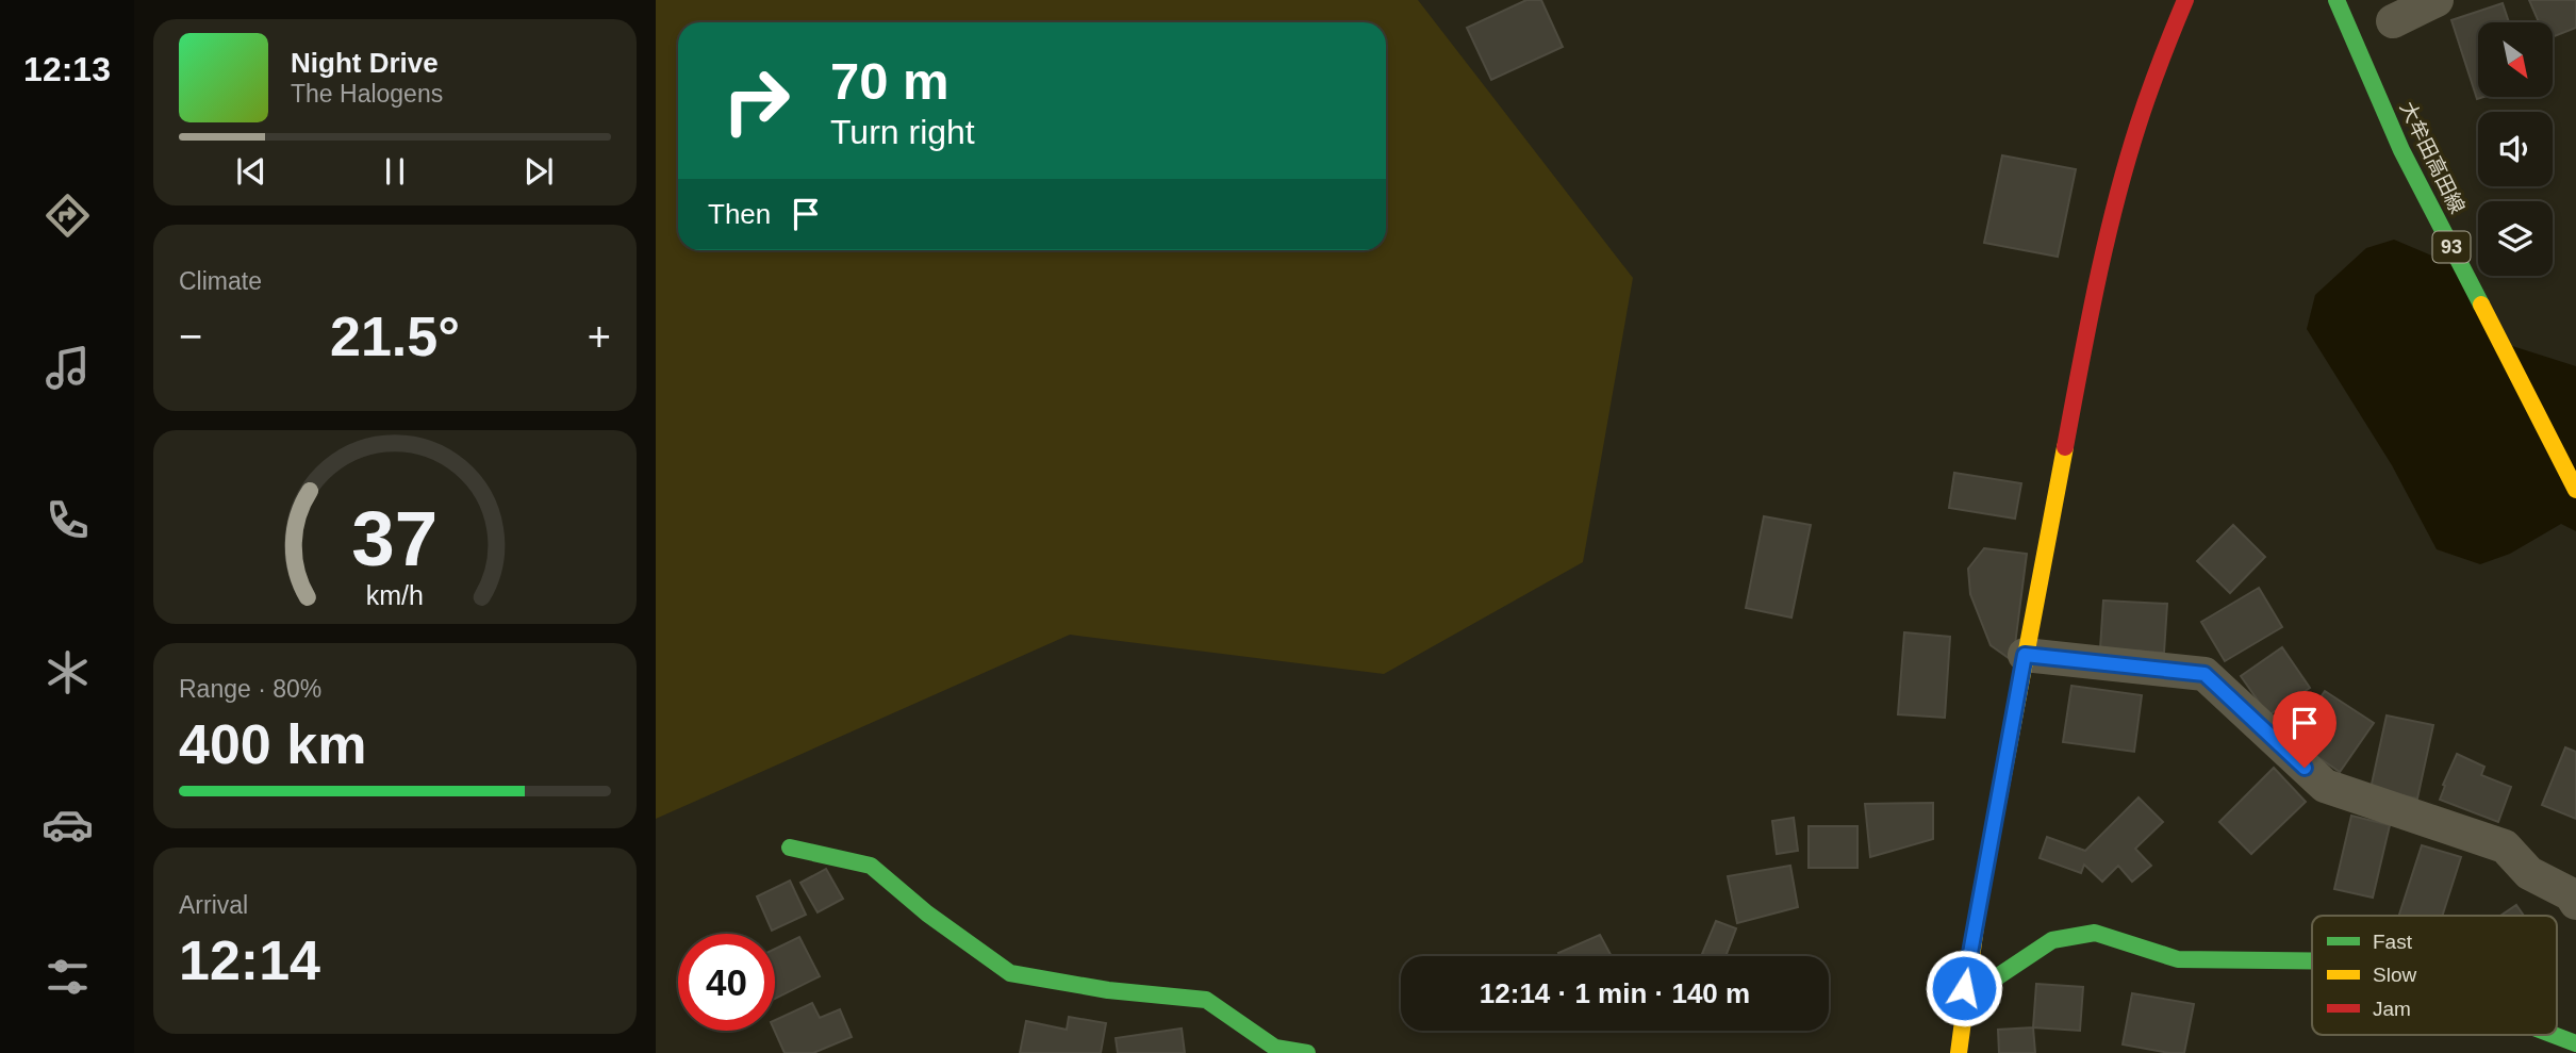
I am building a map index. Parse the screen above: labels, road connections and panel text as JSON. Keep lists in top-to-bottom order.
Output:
{
  "streets": {
    "street": ["大牟田高田線", "93"]
  },
  "legend": ["Fast", "Slow", "Jam"],
  "north": "bottom right",
  "page": {
    "tabs": "12:13",
    "turn": ["70 m", "Turn right"],
    "song": ["Night Drive", "The Halogens"],
    "then": "Then",
    "tile": [
      "Climate",
      ["Range · 80%", "400 km"],
      ["Arrival", "12:14"]
    ],
    "heat": ["−", "21.5°", "+"],
    "limit": "40",
    "trip": "12:14 · 1 min · 140 m",
    "gauge": ["37", "km/h"]
  }
}
